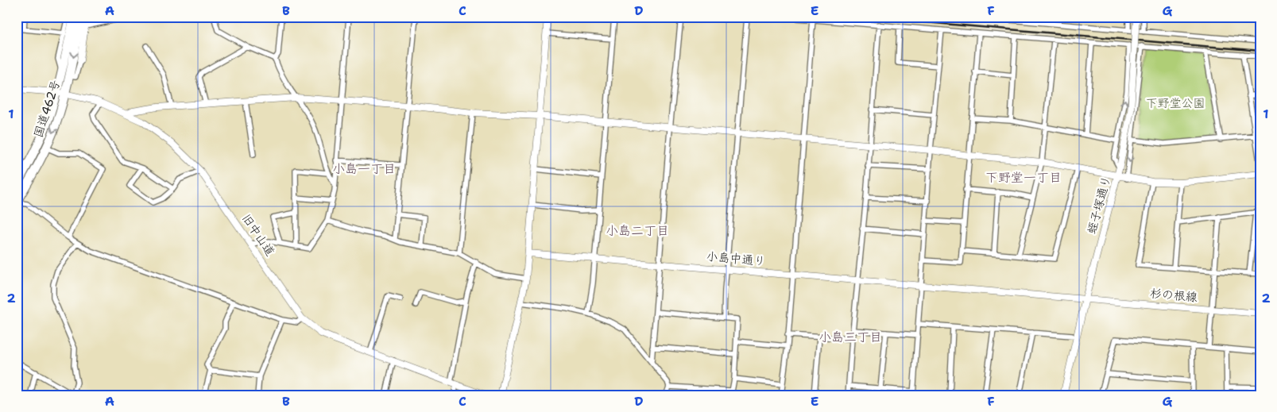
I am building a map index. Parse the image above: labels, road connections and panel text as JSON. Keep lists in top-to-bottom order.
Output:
{
  "streets": {
    "highway": ["国道462号"],
    "street": [
      "蛭子塚通り",
      "旧中山道",
      "小島中通り",
      "杉の根線"
    ]
  },
  "crossings": [
    ["国道462号", "旧中山道"],
    ["蛭子塚通り", "小島中通り"],
    ["蛭子塚通り", "杉の根線"],
    ["小島中通り", "杉の根線"]
  ],
  "districts": [
    "小島一丁目",
    "下野堂一丁目",
    "小島二丁目",
    "小島三丁目"
  ],
  "parks": ["下野堂公園"],
  "grid": {
    "columns": [
      "A",
      "B",
      "C",
      "D",
      "E",
      "F",
      "G"
    ],
    "rows": ["1", "2"]
  }
}
